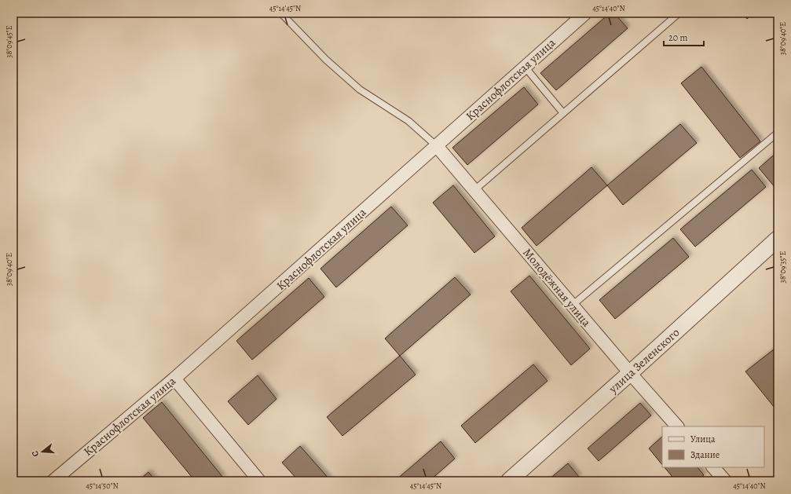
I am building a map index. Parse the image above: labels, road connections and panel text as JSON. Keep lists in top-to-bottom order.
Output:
{
  "streets": {
    "street": ["Краснофлотская улица", "Молодёжная улица", "улица Зеленского"]
  },
  "crossings": [
    ["Краснофлотская улица", "Молодёжная улица"],
    ["Молодёжная улица", "улица Зеленского"]
  ],
  "legend": ["Улица", "Здание"],
  "scale_bar": "20 m",
  "north": "left",
  "coordinates": [
    "45°14'45\"N",
    "45°14'40\"N",
    "38°09'40\"E",
    "38°09'45\"E",
    "38°09'35\"E",
    "45°14'50\"N"
  ]
}
